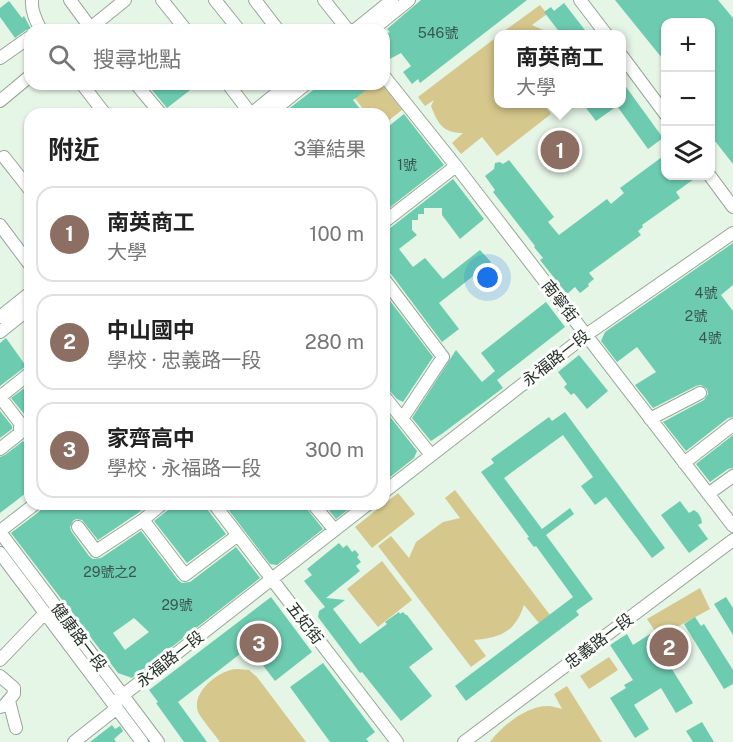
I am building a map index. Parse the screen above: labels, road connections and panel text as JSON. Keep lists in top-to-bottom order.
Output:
{
  "streets": {
    "street": [
      "南寧街",
      "永福路一段",
      "五妃街",
      "健康路一段",
      "忠義路一段"
    ]
  },
  "crossings": [
    ["南寧街", "永福路一段"],
    ["永福路一段", "五妃街"],
    ["永福路一段", "健康路一段"]
  ],
  "house_numbers": [
    "546號",
    "1號",
    "4號",
    "2號",
    "4號",
    "29號之2",
    "29號"
  ],
  "page": {
    "map_buttons": ["+", "−"],
    "search": "搜尋地點",
    "popup": ["南英商工", "大學"],
    "heading": ["附近", "3筆結果"],
    "pins": ["1", "3", "2"],
    "list": [
      {
        "mark": "1",
        "name": "南英商工",
        "note": "大學",
        "value": "100 m"
      },
      {
        "mark": "2",
        "name": "中山國中",
        "note": "學校 · 忠義路一段",
        "value": "280 m"
      },
      {
        "mark": "3",
        "name": "家齊高中",
        "note": "學校 · 永福路一段",
        "value": "300 m"
      }
    ]
  }
}
